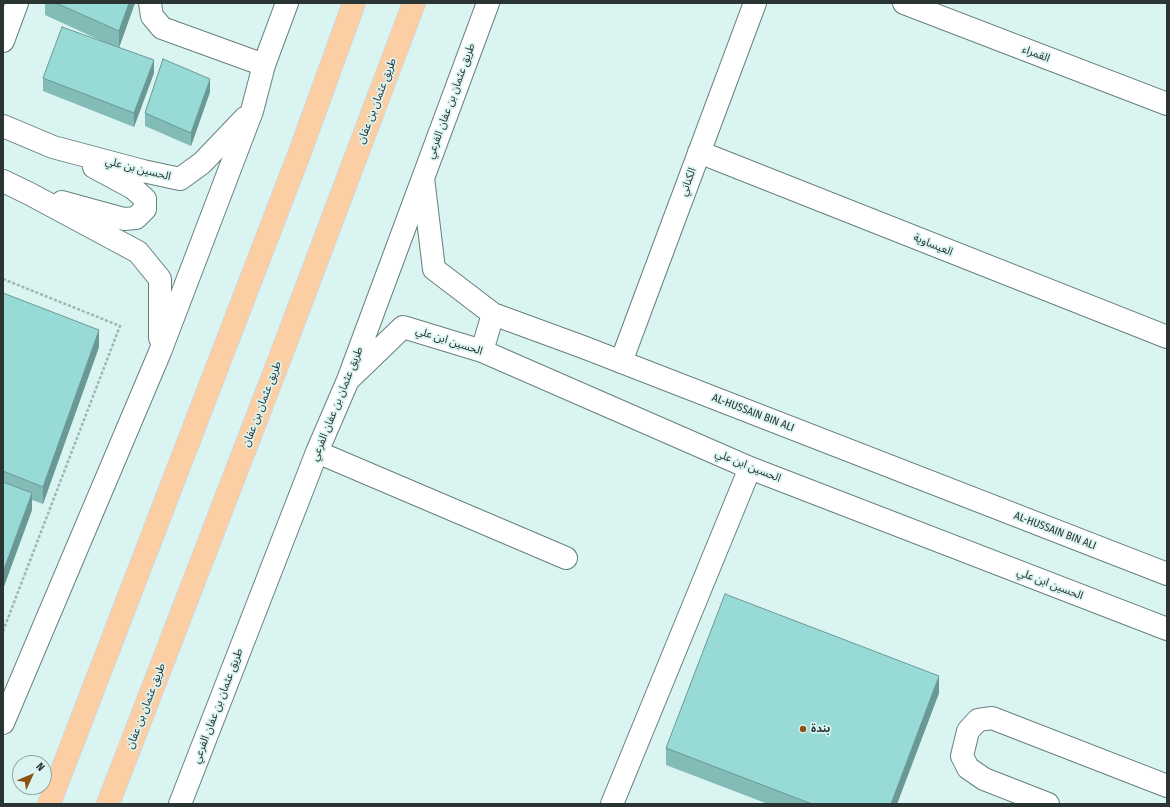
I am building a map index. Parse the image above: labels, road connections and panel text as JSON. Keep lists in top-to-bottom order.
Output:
{
  "streets": {
    "main road": ["طريق عثمان بن عفان"],
    "street": [
      "القمراء",
      "طريق عثمان بن عفان الفرعي",
      "الحسين بن علي",
      "الكناني",
      "العيساوية",
      "الحسين ابن علي",
      "AL-HUSSAIN BIN ALI"
    ]
  },
  "crossings": [
    ["طريق عثمان بن عفان الفرعي", "الحسين ابن علي"],
    ["طريق عثمان بن عفان الفرعي", "AL-HUSSAIN BIN ALI"],
    ["الكناني", "العيساوية"],
    ["الكناني", "AL-HUSSAIN BIN ALI"]
  ],
  "places": ["بندة"],
  "north": "top right"
}
